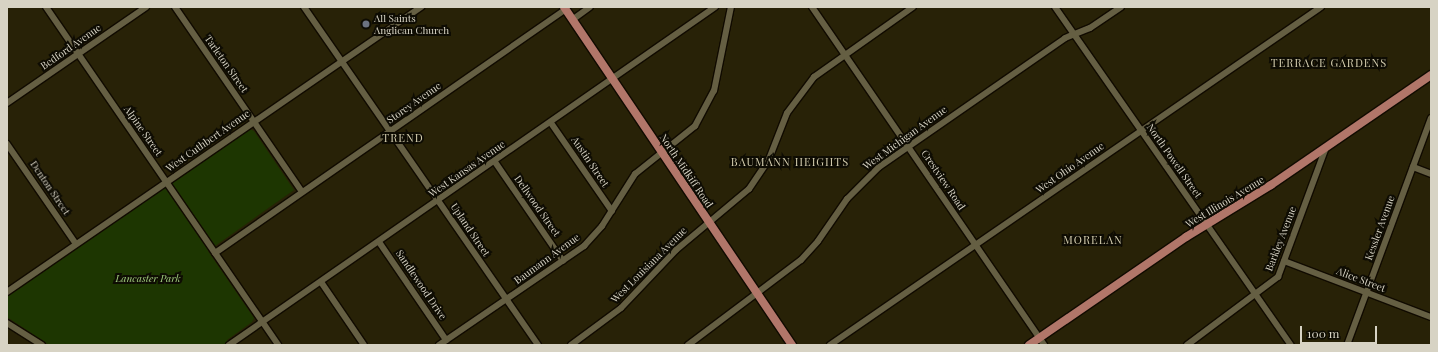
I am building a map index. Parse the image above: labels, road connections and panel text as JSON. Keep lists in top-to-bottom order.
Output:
{
  "streets": {
    "main road": ["North Midkiff Road", "West Illinois Avenue"],
    "street": [
      "Bedford Avenue",
      "Tarleton Street",
      "Storey Avenue",
      "Alpine Street",
      "West Michigan Avenue",
      "West Cuthbert Avenue",
      "North Powell Street",
      "Austin Street",
      "West Ohio Avenue",
      "West Kansas Avenue",
      "Crestview Road",
      "Denton Street",
      "Dellwood Street",
      "Kessler Avenue",
      "Upland Street",
      "Barkley Avenue",
      "Baumann Avenue",
      "West Louisiana Avenue",
      "Alice Street",
      "Sandlewood Drive"
    ]
  },
  "crossings": [
    ["Bedford Avenue", "Alpine Street"],
    ["Tarleton Street", "Storey Avenue"],
    ["Tarleton Street", "West Cuthbert Avenue"],
    ["Storey Avenue", "Alpine Street"],
    ["Storey Avenue", "North Midkiff Road"],
    ["Storey Avenue", "Upland Street"],
    ["Alpine Street", "West Cuthbert Avenue"],
    ["Alpine Street", "West Kansas Avenue"],
    ["West Michigan Avenue", "North Powell Street"],
    ["West Michigan Avenue", "North Midkiff Road"],
    ["West Michigan Avenue", "Crestview Road"],
    ["West Cuthbert Avenue", "Denton Street"],
    ["West Cuthbert Avenue", "Upland Street"],
    ["North Powell Street", "West Ohio Avenue"],
    ["North Powell Street", "West Illinois Avenue"],
    ["North Powell Street", "Barkley Avenue"],
    ["Austin Street", "West Kansas Avenue"],
    ["Austin Street", "Baumann Avenue"],
    ["West Ohio Avenue", "Crestview Road"],
    ["West Kansas Avenue", "North Midkiff Road"],
    ["West Kansas Avenue", "Dellwood Street"],
    ["West Kansas Avenue", "Upland Street"],
    ["West Kansas Avenue", "Sandlewood Drive"],
    ["North Midkiff Road", "Baumann Avenue"],
    ["North Midkiff Road", "West Louisiana Avenue"],
    ["Crestview Road", "West Illinois Avenue"],
    ["Crestview Road", "West Louisiana Avenue"],
    ["West Illinois Avenue", "Barkley Avenue"],
    ["Dellwood Street", "Baumann Avenue"],
    ["Kessler Avenue", "Alice Street"],
    ["Upland Street", "Baumann Avenue"],
    ["Barkley Avenue", "Alice Street"],
    ["Baumann Avenue", "Sandlewood Drive"]
  ],
  "districts": [
    "TERRACE GARDENS",
    "TREND",
    "BAUMANN HEIGHTS",
    "MORELAN"
  ],
  "parks": ["Lancaster Park"],
  "places": ["All Saints Anglican Church"],
  "scale_bar": "100 m"
}
